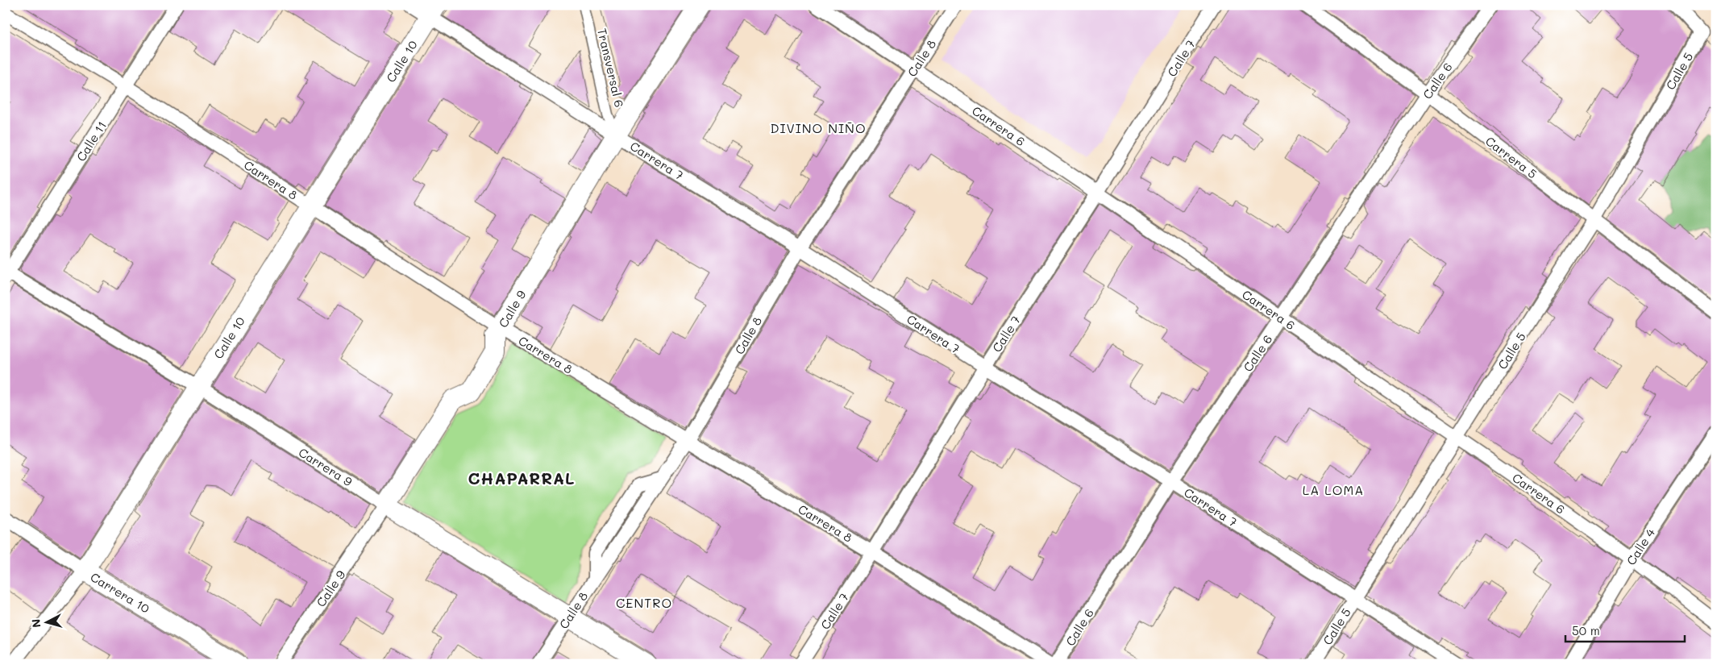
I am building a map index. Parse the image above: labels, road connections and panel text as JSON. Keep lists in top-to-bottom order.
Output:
{
  "streets": {
    "main road": [
      "Calle 10",
      "Calle 9",
      "Carrera 9",
      "Carrera 10"
    ],
    "street": [
      "Calle 8",
      "Calle 7",
      "Transversal 6",
      "Calle 5",
      "Calle 6",
      "Carrera 6",
      "Calle 11",
      "Carrera 5",
      "Carrera 7",
      "Carrera 8",
      "Calle 4"
    ]
  },
  "crossings": [
    ["Calle 8", "Carrera 6"],
    ["Calle 8", "Carrera 7"],
    ["Calle 8", "Carrera 8"],
    ["Calle 8", "Carrera 9"],
    ["Calle 7", "Carrera 6"],
    ["Calle 7", "Carrera 7"],
    ["Calle 7", "Carrera 8"],
    ["Calle 10", "Carrera 7"],
    ["Calle 10", "Carrera 8"],
    ["Calle 10", "Carrera 9"],
    ["Calle 10", "Carrera 10"],
    ["Transversal 6", "Carrera 7"],
    ["Transversal 6", "Calle 9"],
    ["Calle 5", "Carrera 6"],
    ["Calle 5", "Carrera 5"],
    ["Calle 5", "Carrera 7"],
    ["Calle 6", "Carrera 6"],
    ["Calle 6", "Carrera 5"],
    ["Calle 6", "Carrera 7"],
    ["Carrera 6", "Calle 4"],
    ["Calle 11", "Carrera 8"],
    ["Calle 11", "Carrera 9"],
    ["Carrera 7", "Calle 9"],
    ["Carrera 8", "Calle 9"],
    ["Calle 9", "Carrera 9"]
  ],
  "districts": [
    "DIVINO NIÑO",
    "CHAPARRAL",
    "LA LOMA",
    "CENTRO"
  ],
  "scale_bar": "50 m",
  "north": "left"
}
